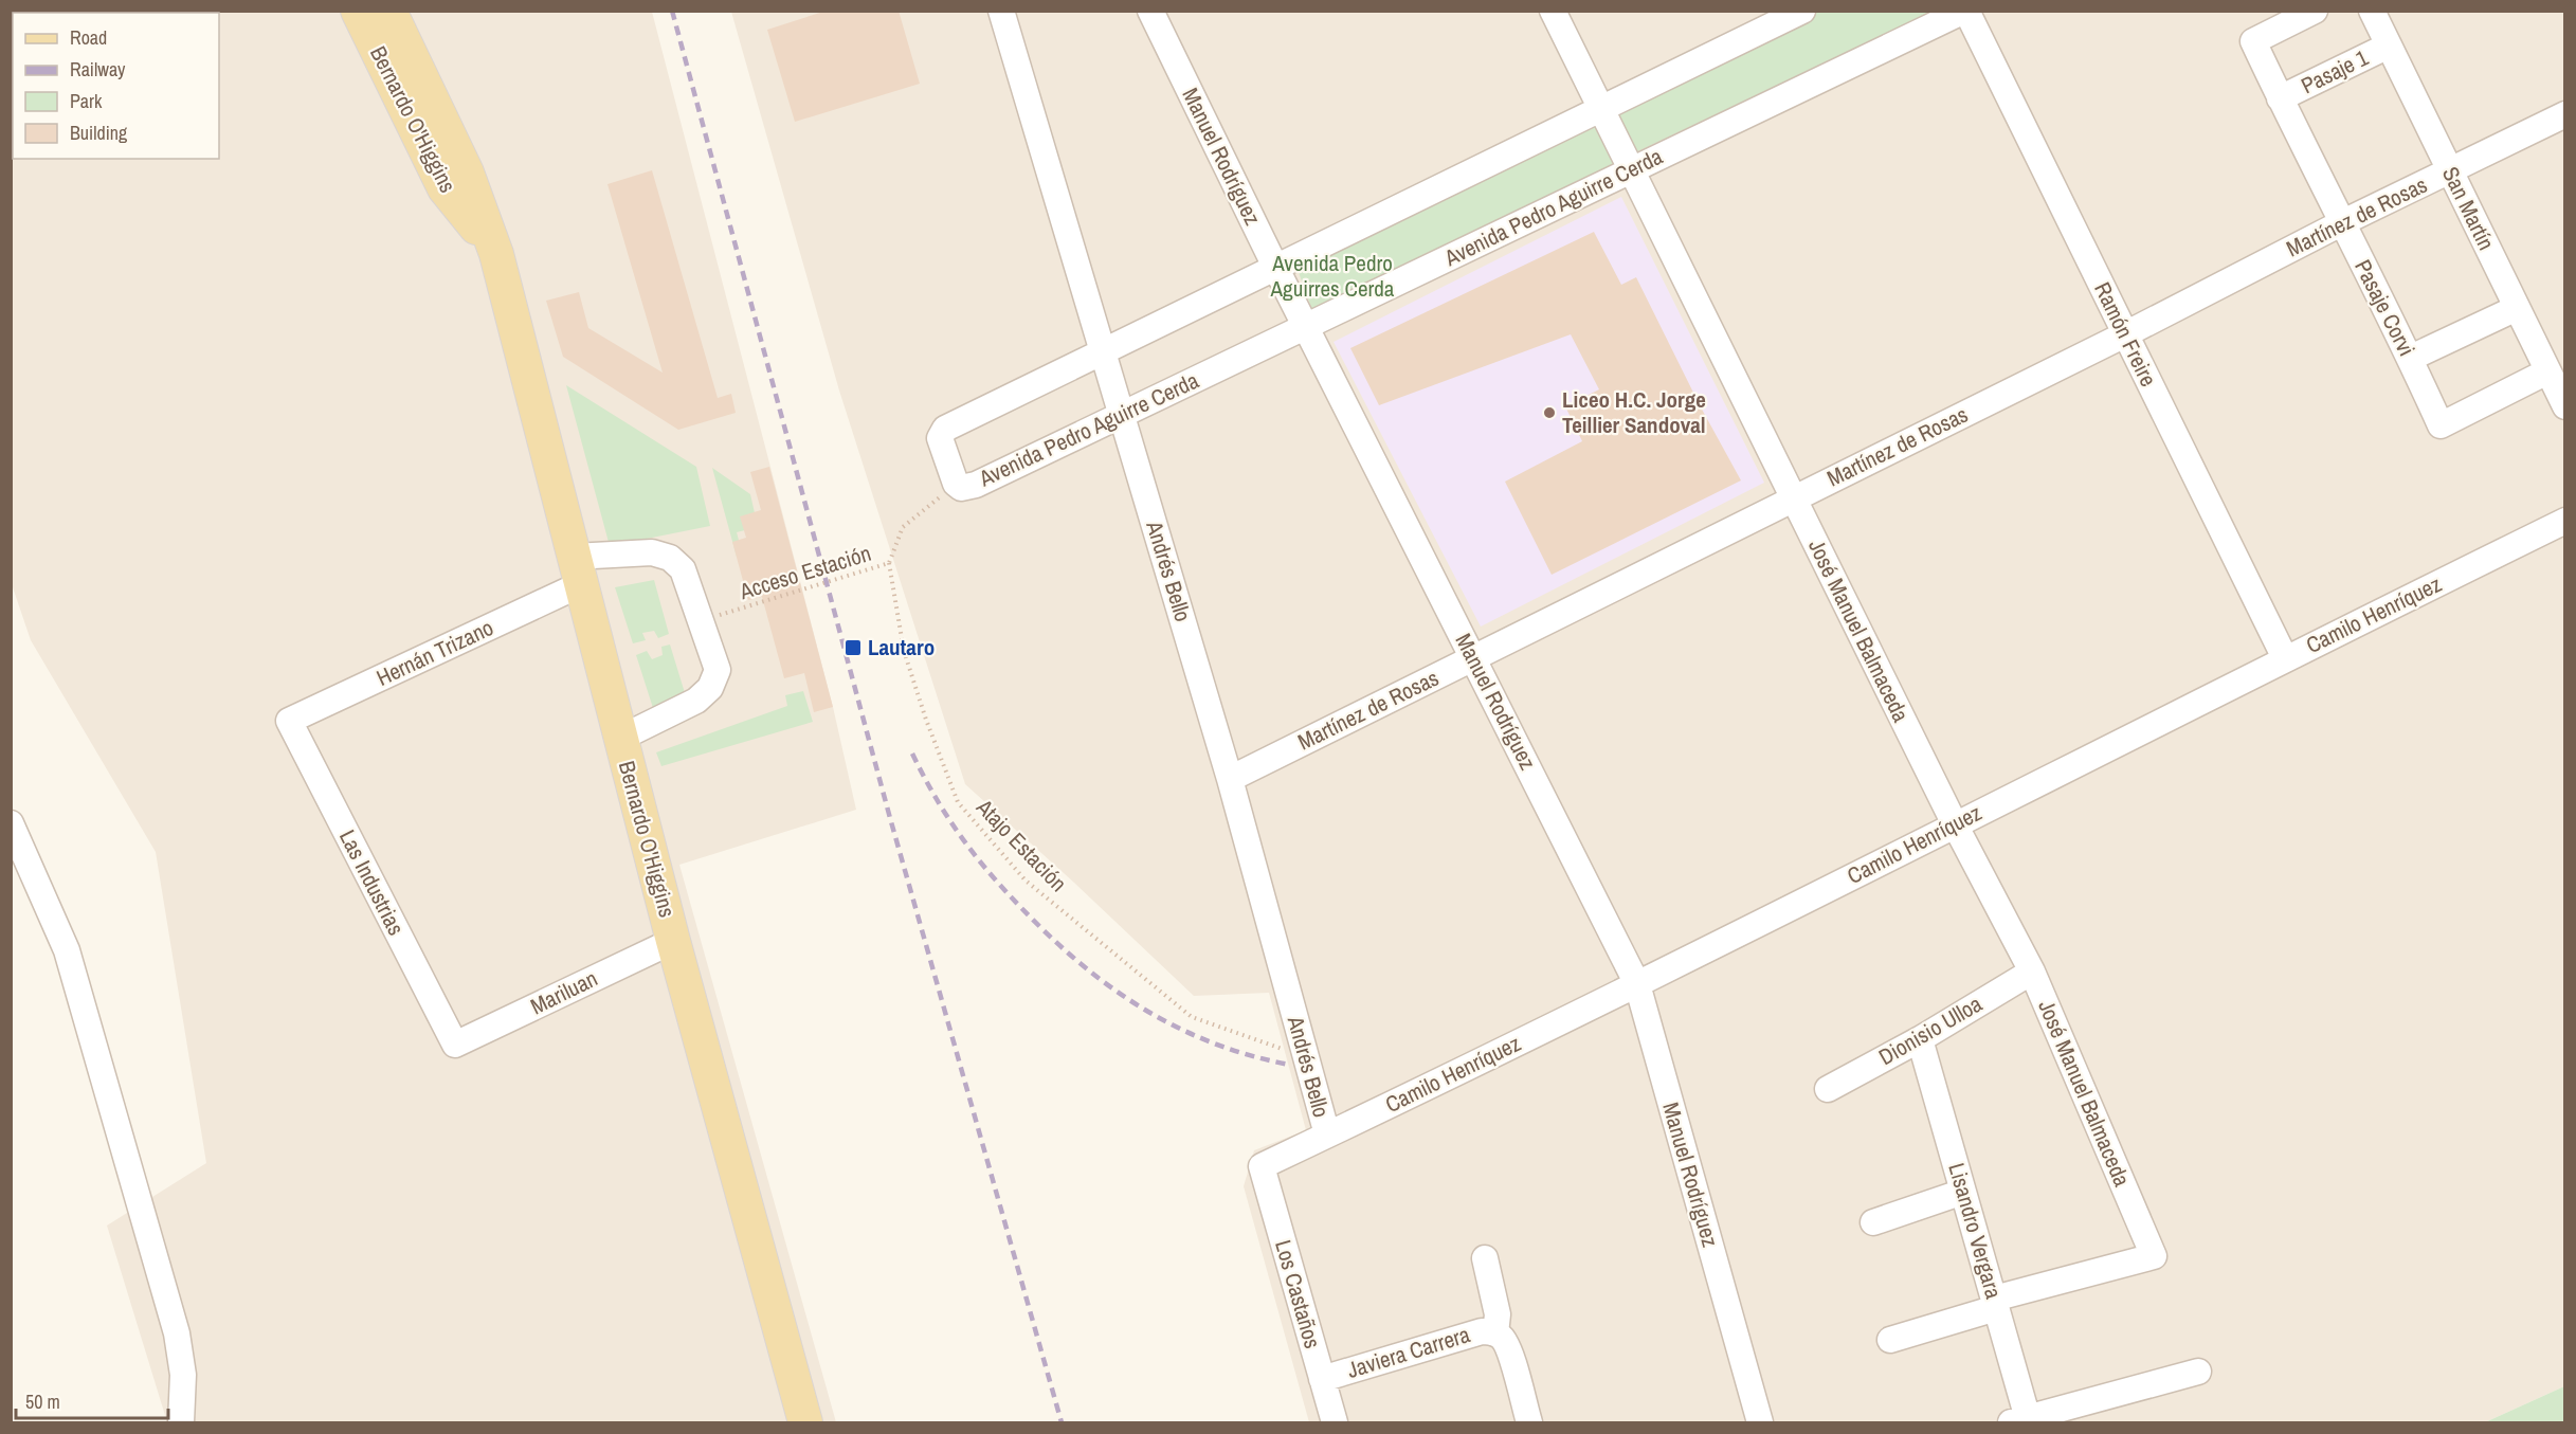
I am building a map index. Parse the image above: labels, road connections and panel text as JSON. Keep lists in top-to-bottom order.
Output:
{
  "streets": {
    "main road": ["Bernardo O'Higgins"],
    "street": [
      "Pasaje 1",
      "Manuel Rodríguez",
      "Avenida Pedro Aguirre Cerda",
      "San Martín",
      "Martínez de Rosas",
      "Pasaje Corvi",
      "Ramón Freire",
      "Andrés Bello",
      "Camilo Henríquez",
      "José Manuel Balmaceda",
      "Hernán Trizano",
      "Las Industrias",
      "Mariluan",
      "Dionisio Ulloa",
      "Lisandro Vergara",
      "Los Castaños",
      "Javiera Carrera"
    ],
    "path": ["Acceso Estación", "Atajo Estación"]
  },
  "crossings": [
    ["Pasaje 1", "San Martín"],
    ["Pasaje 1", "Pasaje Corvi"],
    ["Bernardo O'Higgins", "Hernán Trizano"],
    ["Bernardo O'Higgins", "Mariluan"],
    ["Manuel Rodríguez", "Avenida Pedro Aguirre Cerda"],
    ["Manuel Rodríguez", "Martínez de Rosas"],
    ["Manuel Rodríguez", "Camilo Henríquez"],
    ["Avenida Pedro Aguirre Cerda", "Ramón Freire"],
    ["Avenida Pedro Aguirre Cerda", "Andrés Bello"],
    ["Avenida Pedro Aguirre Cerda", "Acceso Estación"],
    ["Avenida Pedro Aguirre Cerda", "José Manuel Balmaceda"],
    ["San Martín", "Martínez de Rosas"],
    ["San Martín", "Pasaje Corvi"],
    ["Martínez de Rosas", "Pasaje Corvi"],
    ["Martínez de Rosas", "Ramón Freire"],
    ["Martínez de Rosas", "Andrés Bello"],
    ["Martínez de Rosas", "José Manuel Balmaceda"],
    ["Ramón Freire", "Camilo Henríquez"],
    ["Andrés Bello", "Camilo Henríquez"],
    ["Andrés Bello", "Atajo Estación"],
    ["Acceso Estación", "Atajo Estación"],
    ["Camilo Henríquez", "José Manuel Balmaceda"],
    ["Camilo Henríquez", "Los Castaños"],
    ["José Manuel Balmaceda", "Dionisio Ulloa"],
    ["José Manuel Balmaceda", "Lisandro Vergara"],
    ["Hernán Trizano", "Las Industrias"],
    ["Las Industrias", "Mariluan"],
    ["Dionisio Ulloa", "Lisandro Vergara"],
    ["Los Castaños", "Javiera Carrera"]
  ],
  "parks": ["Avenida Pedro Aguirres Cerda"],
  "places": {
    "other": ["Liceo H.C. Jorge Teillier Sandoval"],
    "transit": ["Lautaro"]
  },
  "legend": [
    "Road",
    "Railway",
    "Park",
    "Building"
  ],
  "scale_bar": "50 m"
}
